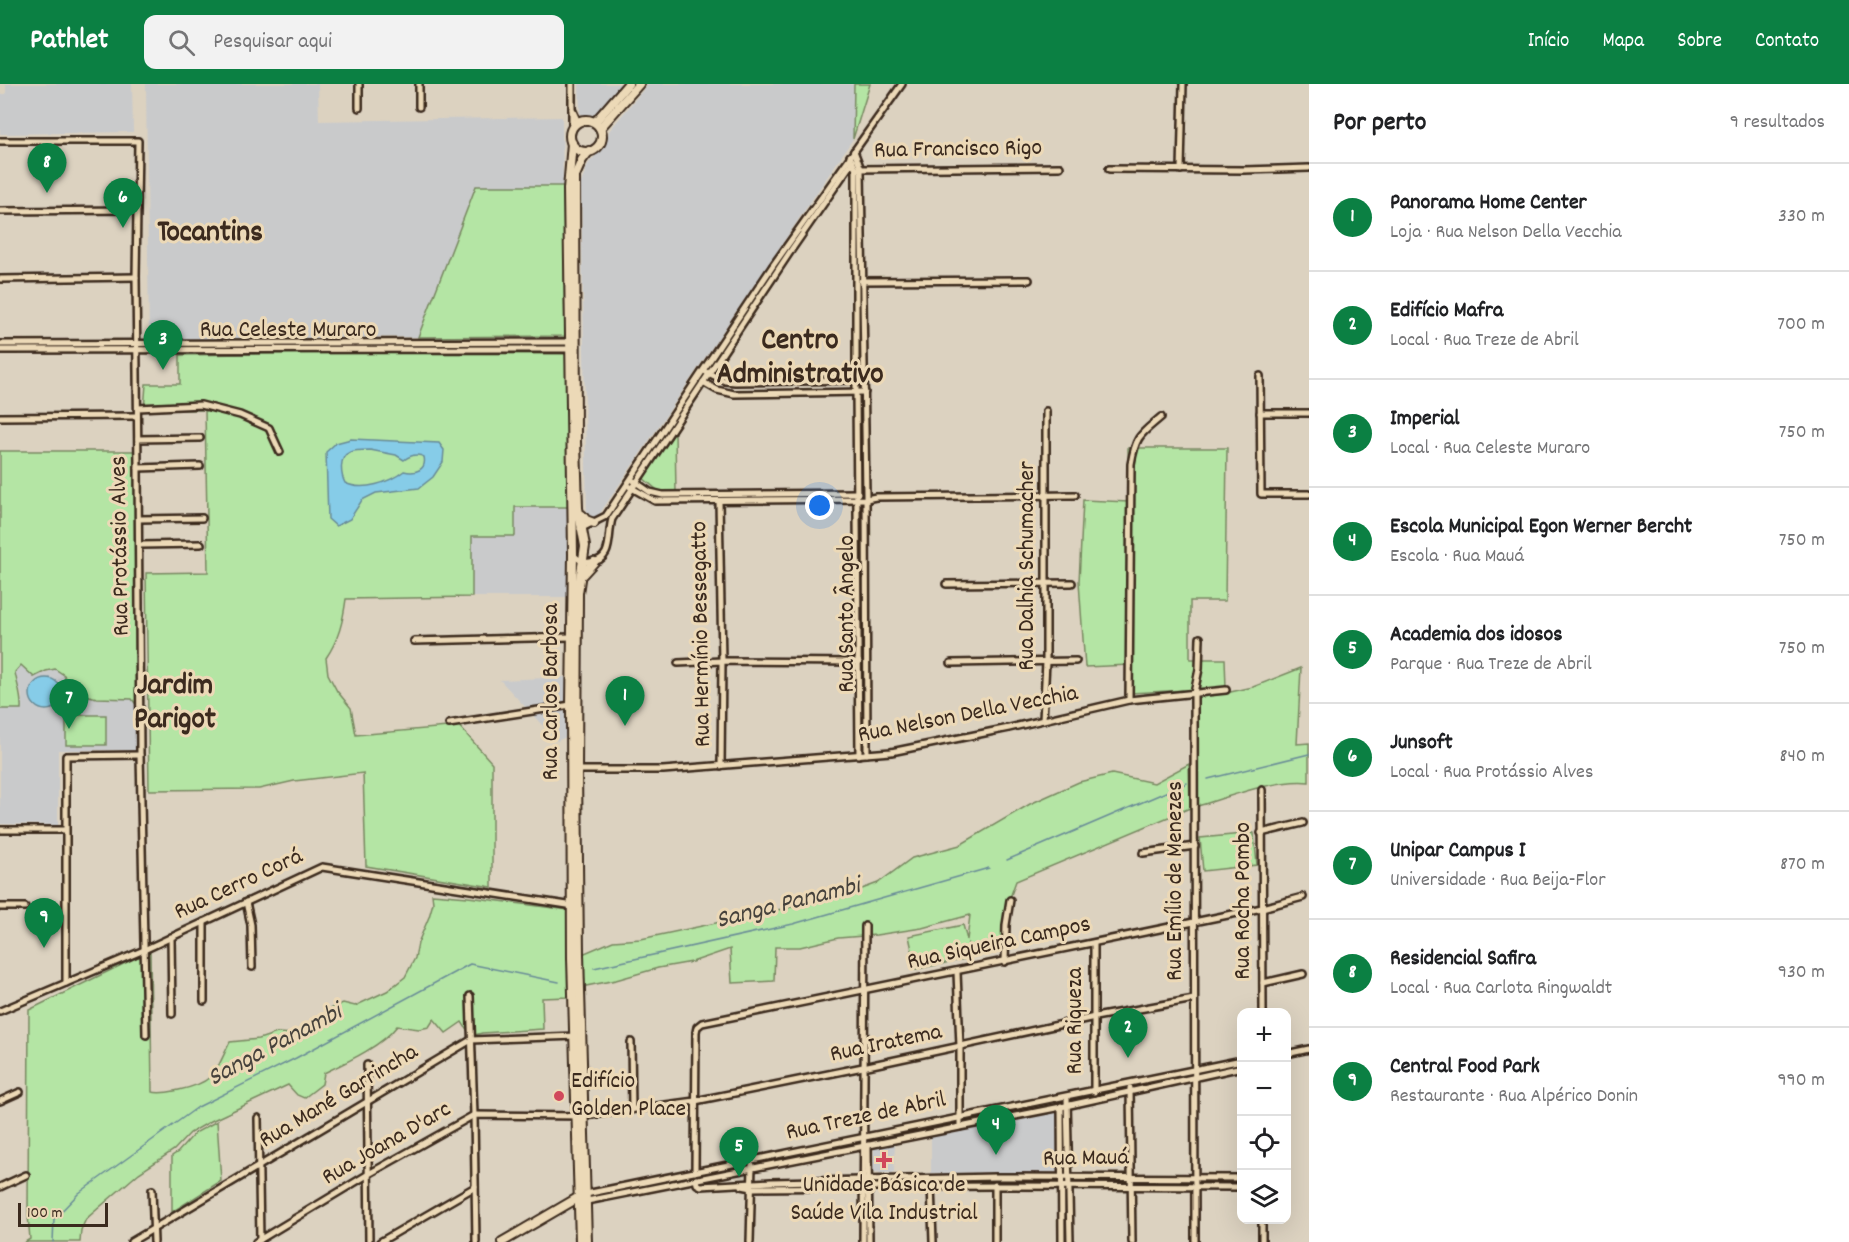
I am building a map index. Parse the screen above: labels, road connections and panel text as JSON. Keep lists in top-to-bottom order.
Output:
{
  "streets": {
    "street": [
      "Rua Francisco Rigo",
      "Rua Celeste Muraro",
      "Rua Protássio Alves",
      "Rua Dalhia Schumacher",
      "Rua Santo Ângelo",
      "Rua Hermínio Bessegatto",
      "Rua Carlos Barbosa",
      "Rua Nelson Della Vecchia",
      "Rua Emílio de Menezes",
      "Rua Cerro Corá",
      "Rua Rocha Pombo",
      "Rua Siqueira Campos",
      "Rua Riqueza",
      "Rua Iratema",
      "Rua Mané Garrincha",
      "Rua Treze de Abril",
      "Rua Joana D'arc",
      "Rua Mauá"
    ]
  },
  "crossings": [
    ["Rua Francisco Rigo", "Rua Santo Ângelo"],
    ["Rua Celeste Muraro", "Rua Protássio Alves"],
    ["Rua Celeste Muraro", "Rua Carlos Barbosa"],
    ["Rua Protássio Alves", "Rua Cerro Corá"],
    ["Rua Dalhia Schumacher", "Rua Nelson Della Vecchia"],
    ["Rua Santo Ângelo", "Rua Nelson Della Vecchia"],
    ["Rua Hermínio Bessegatto", "Rua Nelson Della Vecchia"],
    ["Rua Carlos Barbosa", "Rua Nelson Della Vecchia"],
    ["Rua Carlos Barbosa", "Rua Cerro Corá"],
    ["Rua Carlos Barbosa", "Rua Iratema"],
    ["Rua Carlos Barbosa", "Rua Mané Garrincha"],
    ["Rua Carlos Barbosa", "Rua Treze de Abril"],
    ["Rua Carlos Barbosa", "Rua Joana D'arc"],
    ["Rua Nelson Della Vecchia", "Rua Emílio de Menezes"],
    ["Rua Emílio de Menezes", "Rua Siqueira Campos"],
    ["Rua Emílio de Menezes", "Rua Iratema"],
    ["Rua Emílio de Menezes", "Rua Treze de Abril"],
    ["Rua Emílio de Menezes", "Rua Mauá"],
    ["Rua Rocha Pombo", "Rua Siqueira Campos"],
    ["Rua Siqueira Campos", "Rua Riqueza"],
    ["Rua Siqueira Campos", "Rua Iratema"],
    ["Rua Riqueza", "Rua Iratema"],
    ["Rua Riqueza", "Rua Treze de Abril"],
    ["Rua Iratema", "Rua Joana D'arc"],
    ["Rua Treze de Abril", "Rua Mauá"]
  ],
  "districts": ["Tocantins", "Centro Administrativo", "Jardim Parigot"],
  "water": ["Sanga Panambi"],
  "places": {
    "other": ["Edifício Golden Place"],
    "health": ["Unidade Básica de Saúde Vila Industrial"]
  },
  "scale_bar": "100 m",
  "page": {
    "header": "Pathlet",
    "search": "Pesquisar aqui",
    "nav": [
      "Início",
      "Mapa",
      "Sobre",
      "Contato"
    ],
    "heading": ["Por perto", "9 resultados"],
    "pins": [
      "8",
      "6",
      "3",
      "1",
      "7",
      "9",
      "2",
      "4",
      "5"
    ],
    "list": [
      {
        "mark": "1",
        "name": "Panorama Home Center",
        "note": "Loja · Rua Nelson Della Vecchia",
        "value": "330 m"
      },
      {
        "mark": "2",
        "name": "Edifício Mafra",
        "note": "Local · Rua Treze de Abril",
        "value": "700 m"
      },
      {
        "mark": "3",
        "name": "Imperial",
        "note": "Local · Rua Celeste Muraro",
        "value": "750 m"
      },
      {
        "mark": "4",
        "name": "Escola Municipal Egon Werner Bercht",
        "note": "Escola · Rua Mauá",
        "value": "750 m"
      },
      {
        "mark": "5",
        "name": "Academia dos idosos",
        "note": "Parque · Rua Treze de Abril",
        "value": "750 m"
      },
      {
        "mark": "6",
        "name": "Junsoft",
        "note": "Local · Rua Protássio Alves",
        "value": "840 m"
      },
      {
        "mark": "7",
        "name": "Unipar Campus I",
        "note": "Universidade · Rua Beija-Flor",
        "value": "870 m"
      },
      {
        "mark": "8",
        "name": "Residencial Safira",
        "note": "Local · Rua Carlota Ringwaldt",
        "value": "930 m"
      },
      {
        "mark": "9",
        "name": "Central Food Park",
        "note": "Restaurante · Rua Alpérico Donin",
        "value": "990 m"
      }
    ],
    "map_buttons": ["+", "−"],
    "scale": "100 m"
  }
}
